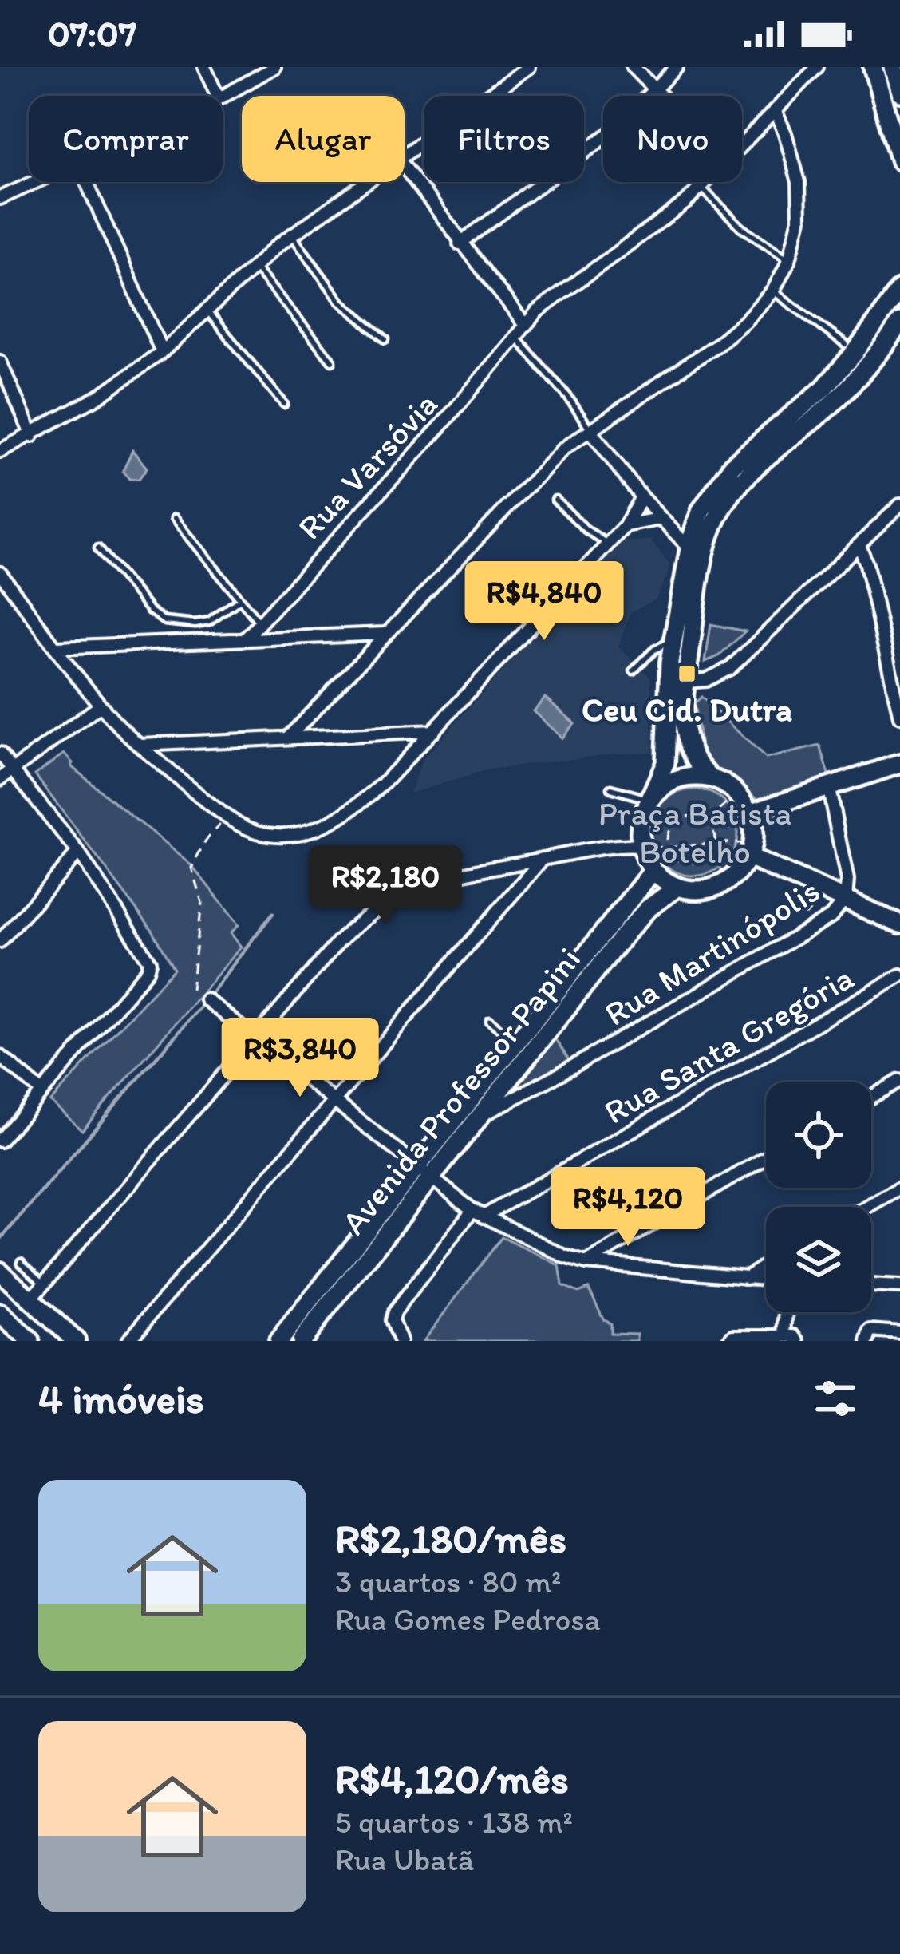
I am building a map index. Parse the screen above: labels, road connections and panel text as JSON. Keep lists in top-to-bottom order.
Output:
{
  "streets": {
    "main road": ["Avenida Professor Papini"],
    "street": ["Rua Varsóvia", "Rua Martinópolis", "Rua Santa Gregória"]
  },
  "crossings": [
    ["Rua Martinópolis", "Avenida Professor Papini"]
  ],
  "parks": ["Praça Batista Botelho"],
  "places": {
    "transit": ["Ceu Cid. Dutra"]
  },
  "page": {
    "status": "07:07",
    "chip": [
      "Comprar",
      "Alugar",
      "Filtros",
      "Novo"
    ],
    "price": [
      "R$4,840",
      "R$2,180",
      "R$3,840",
      "R$4,120"
    ],
    "heading": "4 imóveis",
    "list": [
      {
        "name": "R$2,180/mês",
        "note": "3 quartos · 80 m² · Rua Gomes Pedrosa"
      },
      {
        "name": "R$4,120/mês",
        "note": "5 quartos · 138 m² · Rua Ubatã"
      }
    ]
  }
}
